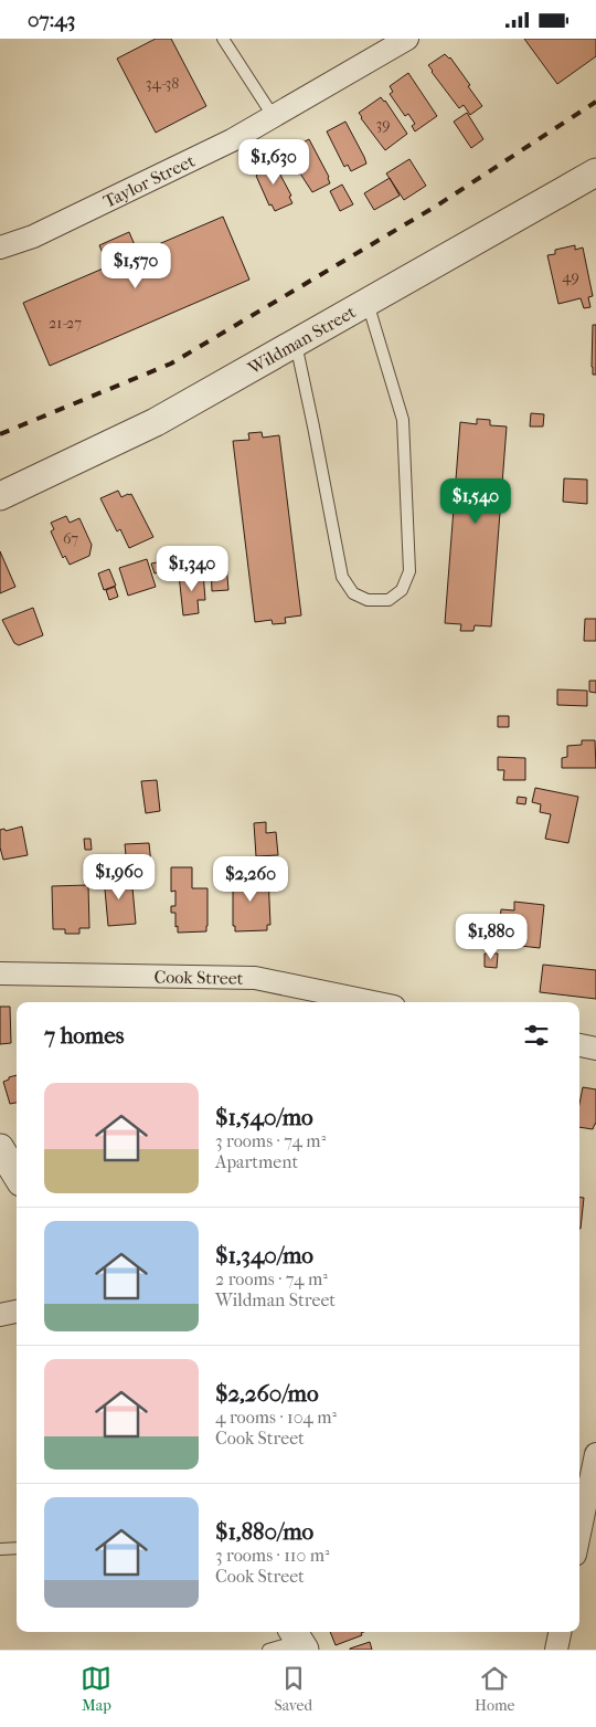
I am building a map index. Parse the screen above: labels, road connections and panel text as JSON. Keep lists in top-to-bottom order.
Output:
{
  "streets": {
    "street": ["Taylor Street", "Wildman Street", "Cook Street"]
  },
  "house_numbers": [
    "34-38",
    "39",
    "49",
    "21-27",
    "67"
  ],
  "page": {
    "status": "07:43",
    "price": [
      "$1,630",
      "$1,570",
      "$1,540",
      "$1,340",
      "$1,960",
      "$2,260",
      "$1,880"
    ],
    "heading": "7 homes",
    "list": [
      {
        "name": "$1,540/mo",
        "note": "3 rooms · 74 m² · Apartment"
      },
      {
        "name": "$1,340/mo",
        "note": "2 rooms · 74 m² · Wildman Street"
      },
      {
        "name": "$2,260/mo",
        "note": "4 rooms · 104 m² · Cook Street"
      },
      {
        "name": "$1,880/mo",
        "note": "3 rooms · 110 m² · Cook Street"
      }
    ],
    "tabs": ["Map", "Saved", "Home"]
  }
}
